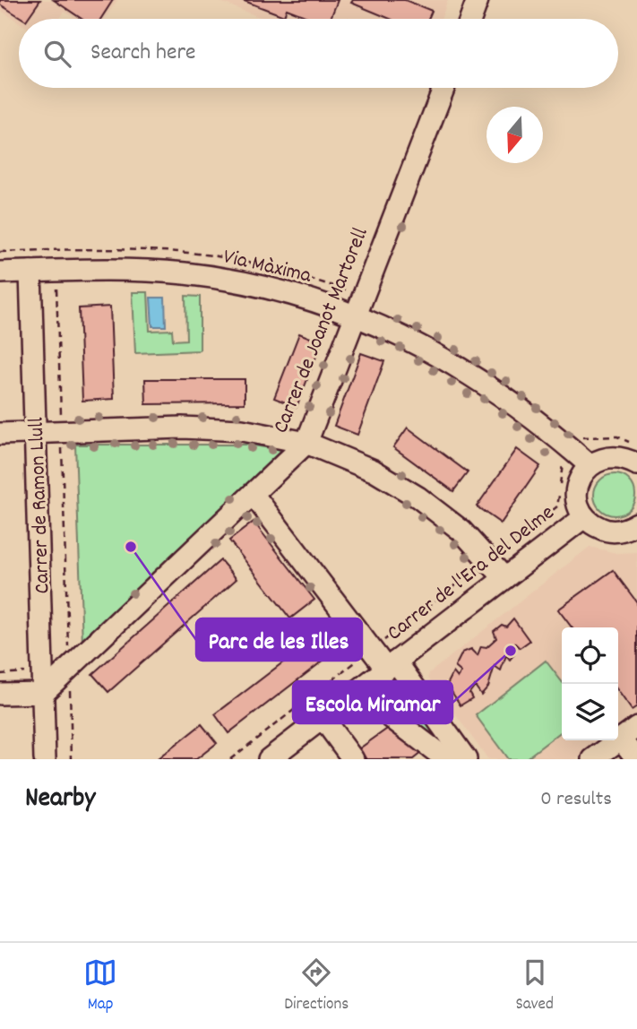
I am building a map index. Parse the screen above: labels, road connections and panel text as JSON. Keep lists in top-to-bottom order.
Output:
{
  "streets": {
    "street": [
      "Via Màxima",
      "Carrer de Joanot Martorell",
      "Carrer de Ramon Llull",
      "Carrer de l'Era del Delme"
    ]
  },
  "crossings": [
    ["Via Màxima", "Carrer de Joanot Martorell"],
    ["Via Màxima", "Carrer de Ramon Llull"],
    ["Via Màxima", "Carrer de l'Era del Delme"],
    ["Carrer de Joanot Martorell", "Carrer de Ramon Llull"]
  ],
  "places": ["Parc de les Illes", "Escola Miramar"],
  "north": "bottom",
  "page": {
    "search": "Search here",
    "heading": ["Nearby", "0 results"],
    "nav": ["Map", "Directions", "Saved"]
  }
}
